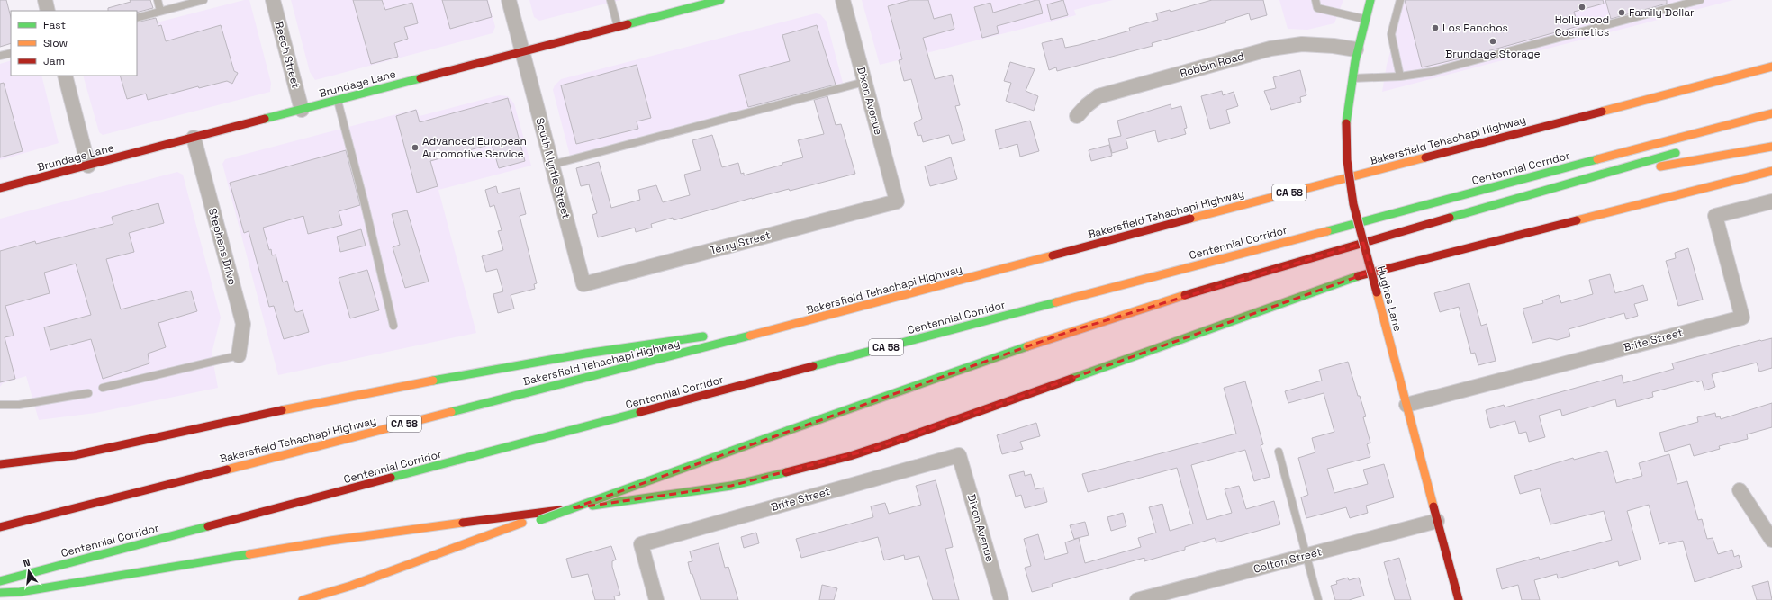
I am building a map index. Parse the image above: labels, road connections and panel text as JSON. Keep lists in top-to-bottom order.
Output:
{
  "streets": {
    "main road": [
      "Brundage Lane",
      "Bakersfield Tehachapi Highway",
      "Centennial Corridor",
      "CA 58",
      "Hughes Lane"
    ],
    "street": [
      "Beech Street",
      "Robbin Road",
      "Dixon Avenue",
      "South Myrtle Street",
      "Terry Street",
      "Stephens Drive",
      "Brite Street",
      "Colton Street"
    ]
  },
  "crossings": [
    ["Beech Street", "Brundage Lane"],
    ["Robbin Road", "Hughes Lane"],
    ["Brundage Lane", "South Myrtle Street"],
    ["Brundage Lane", "Stephens Drive"],
    ["Dixon Avenue", "Terry Street"],
    ["Dixon Avenue", "Brite Street"],
    ["South Myrtle Street", "Terry Street"],
    ["Hughes Lane", "Brite Street"],
    ["Hughes Lane", "Colton Street"]
  ],
  "places": [
    "Hollywood Cosmetics",
    "Family Dollar",
    "Los Panchos",
    "Brundage Storage",
    "Advanced European Automotive Service"
  ],
  "legend": ["Fast", "Slow", "Jam"],
  "north": "top"
}
